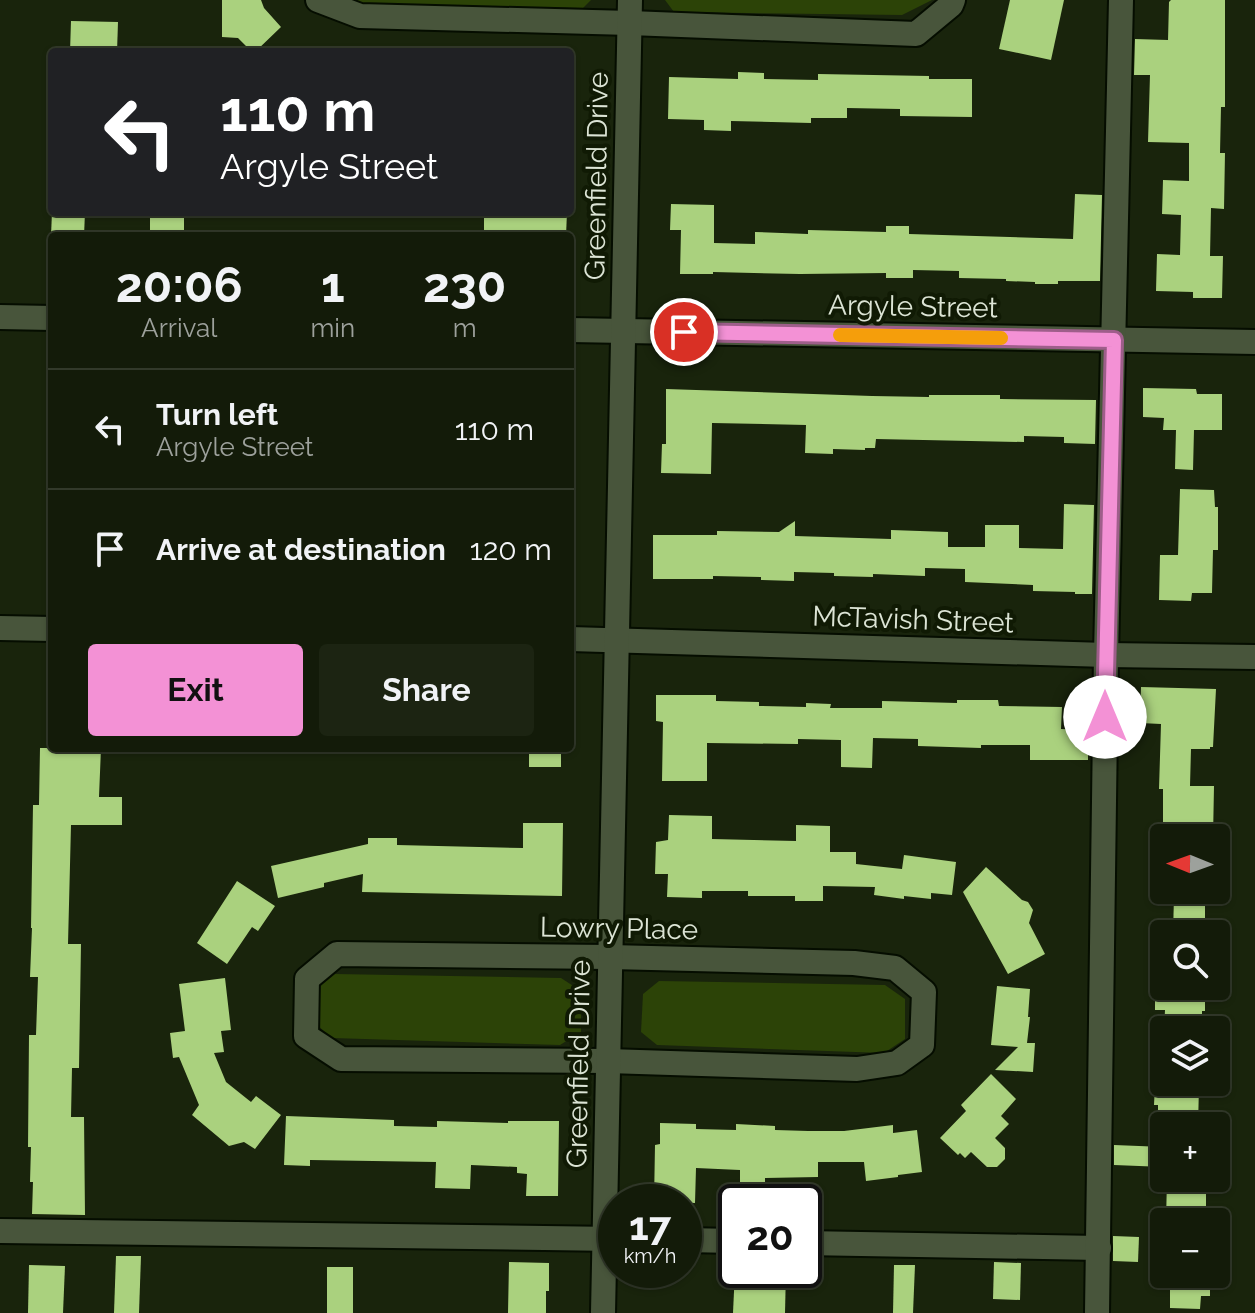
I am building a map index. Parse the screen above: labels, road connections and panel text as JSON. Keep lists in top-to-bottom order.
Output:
{
  "streets": {
    "street": [
      "Greenfield Drive",
      "Argyle Street",
      "McTavish Street",
      "Lowry Place"
    ]
  },
  "crossings": [
    ["Greenfield Drive", "Argyle Street"],
    ["Greenfield Drive", "McTavish Street"],
    ["Greenfield Drive", "Lowry Place"]
  ],
  "north": "left",
  "page": {
    "turn": ["110 m", "Argyle Street"],
    "eta": [
      "20:06",
      "Arrival",
      "1",
      "min",
      "230",
      "m"
    ],
    "list": [
      {
        "name": "Turn left",
        "note": "Argyle Street",
        "value": "110 m"
      },
      {
        "name": "Arrive at destination",
        "value": "120 m"
      }
    ],
    "buttons": ["Exit", "Share"],
    "map_buttons": ["+", "−"],
    "speed": "17 km/h",
    "limit": "20"
  }
}
